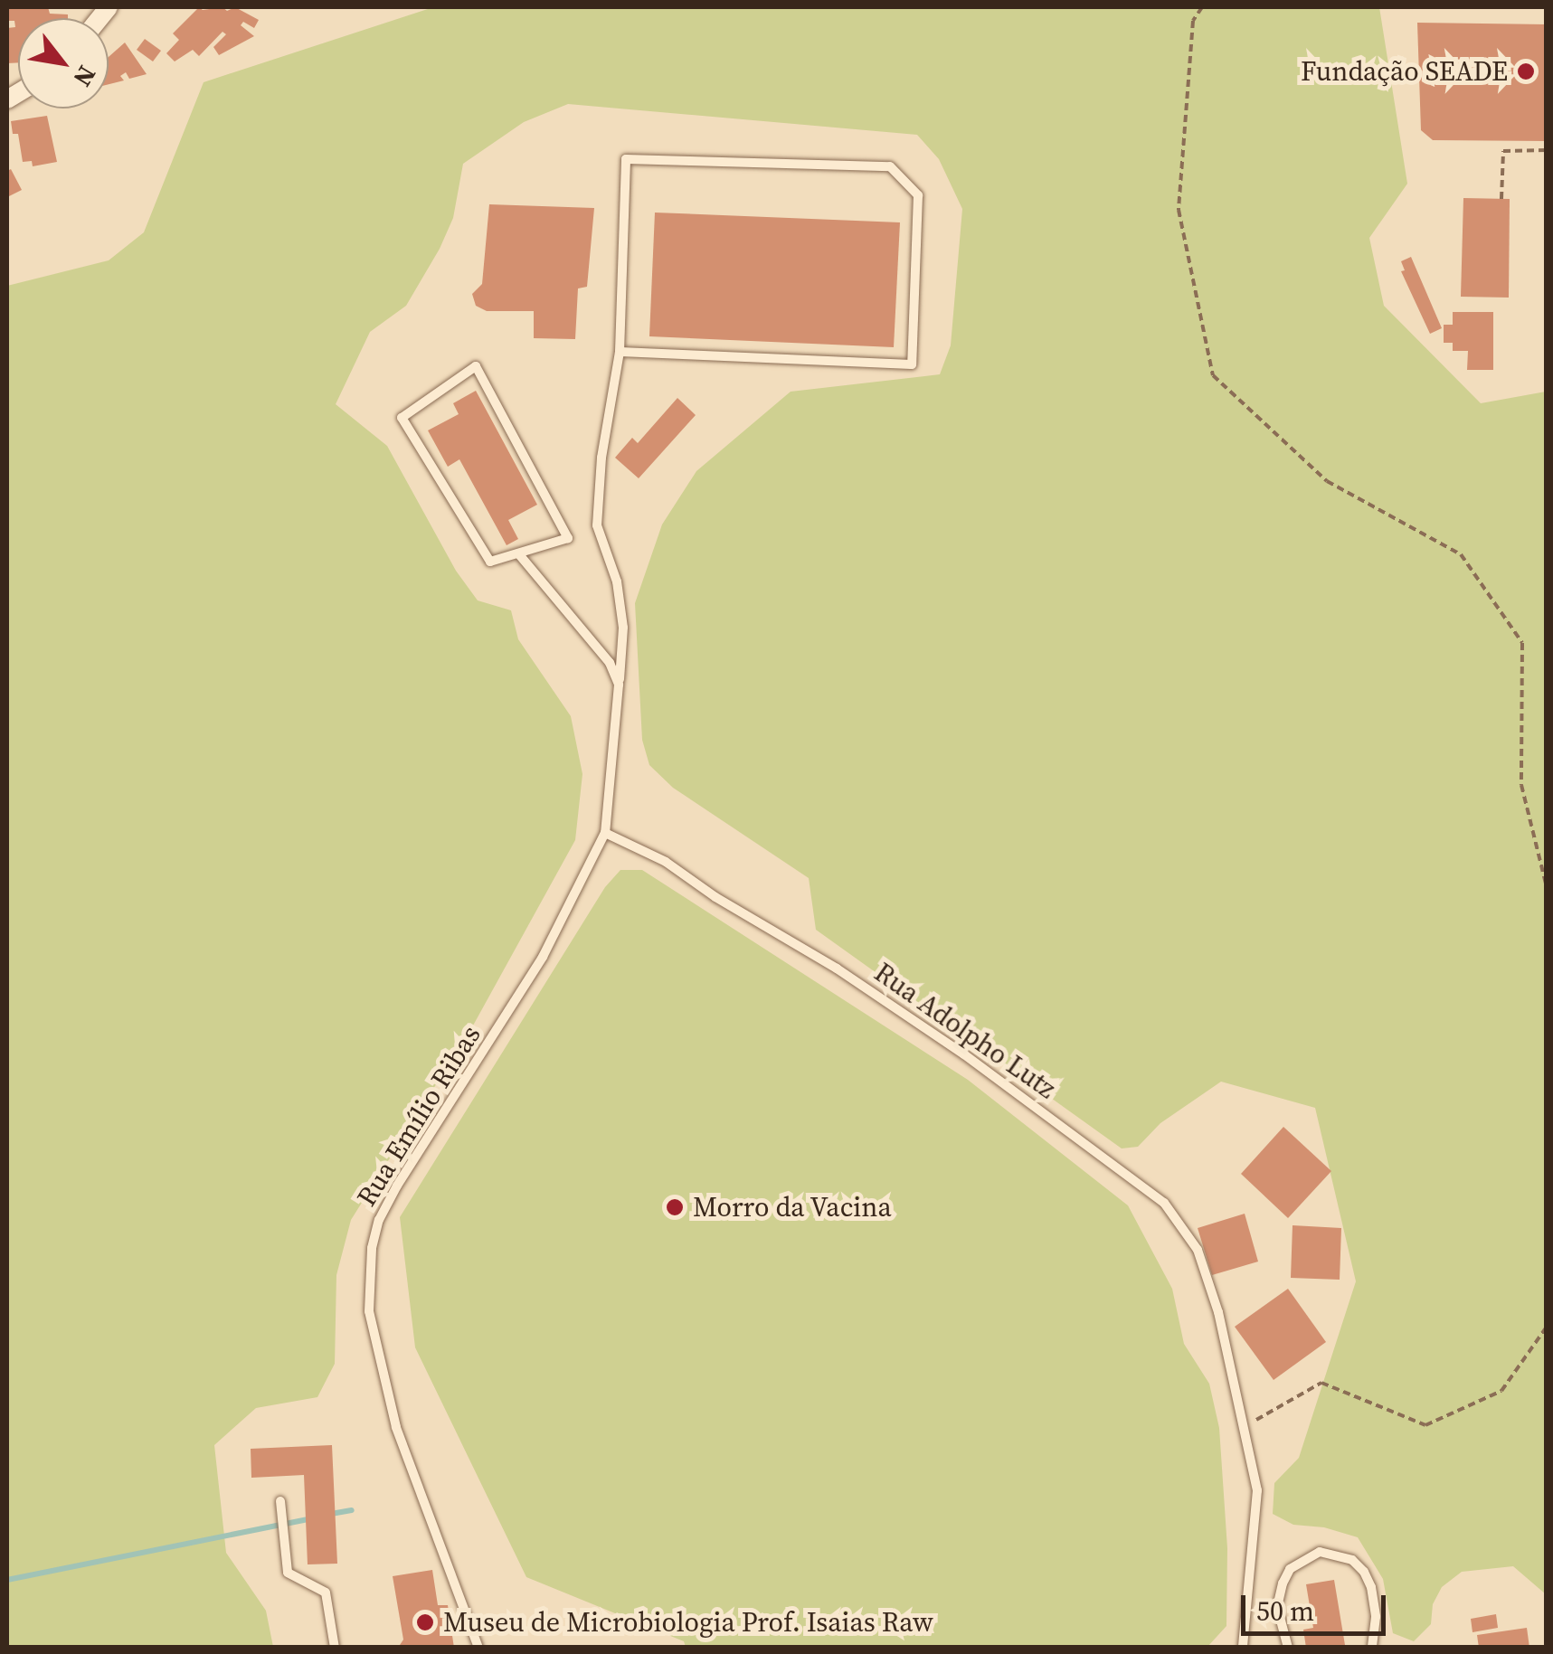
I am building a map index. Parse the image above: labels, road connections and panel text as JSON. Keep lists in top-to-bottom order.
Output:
{
  "streets": {
    "lane": ["Rua Adolpho Lutz", "Rua Emílio Ribas"]
  },
  "crossings": [
    ["Rua Adolpho Lutz", "Rua Emílio Ribas"]
  ],
  "places": ["Fundação SEADE", "Morro da Vacina", "Museu de Microbiologia Prof. Isaias Raw"],
  "scale_bar": "50 m",
  "north": "bottom right"
}
